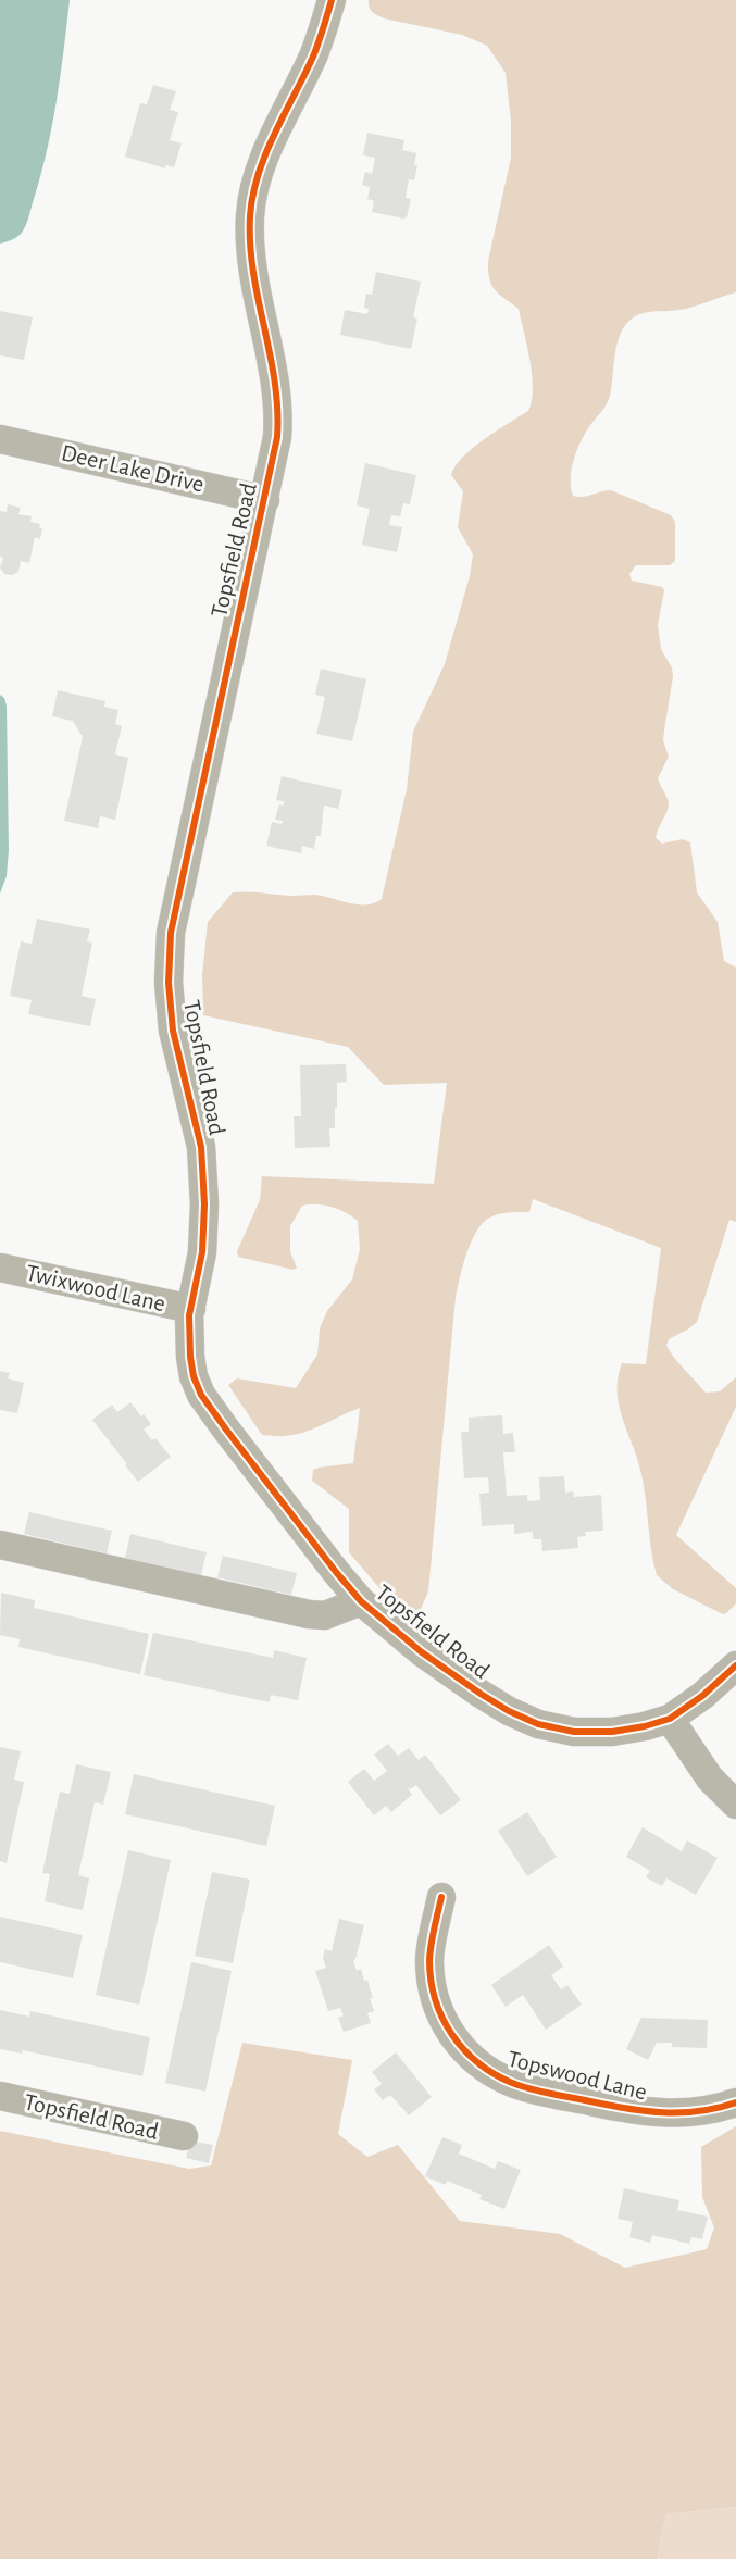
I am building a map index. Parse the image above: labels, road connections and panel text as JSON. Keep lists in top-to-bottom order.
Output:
{
  "streets": {
    "street": [
      "Deer Lake Drive",
      "Topsfield Road",
      "Twixwood Lane",
      "Topswood Lane"
    ]
  },
  "crossings": [
    ["Deer Lake Drive", "Topsfield Road"],
    ["Topsfield Road", "Twixwood Lane"]
  ]
}
